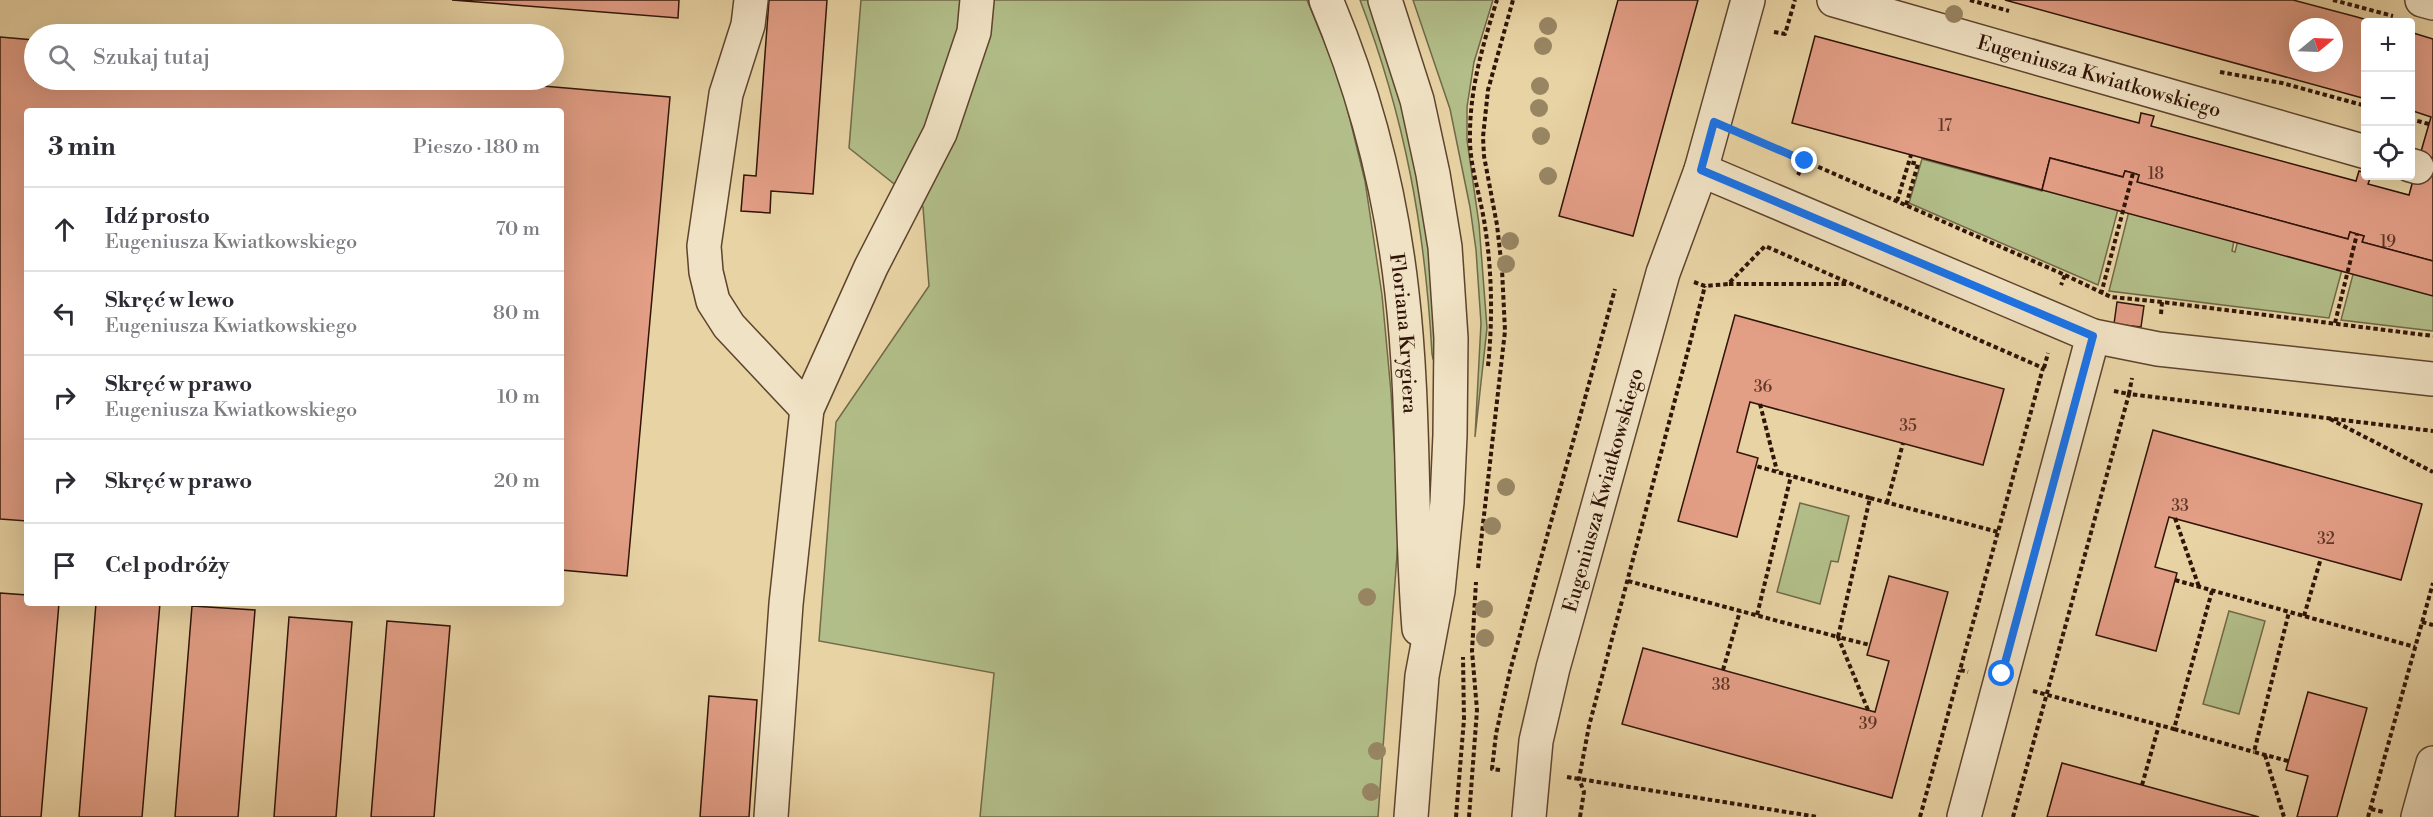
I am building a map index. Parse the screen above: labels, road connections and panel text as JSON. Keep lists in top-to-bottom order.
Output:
{
  "streets": {
    "street": ["Eugeniusza Kwiatkowskiego", "Floriana Krygiera"]
  },
  "house_numbers": [
    "17",
    "18",
    "19",
    "36",
    "35",
    "33",
    "32",
    "38",
    "39"
  ],
  "north": "right",
  "page": {
    "map_buttons": ["+", "−"],
    "search": "Szukaj tutaj",
    "heading": ["3 min", "Pieszo · 180 m"],
    "list": [
      ["Idź prosto", "Eugeniusza Kwiatkowskiego", "70 m"],
      ["Skręć w lewo", "Eugeniusza Kwiatkowskiego", "80 m"],
      ["Skręć w prawo", "Eugeniusza Kwiatkowskiego", "10 m"],
      ["Skręć w prawo", "20 m"],
      "Cel podróży"
    ]
  }
}
